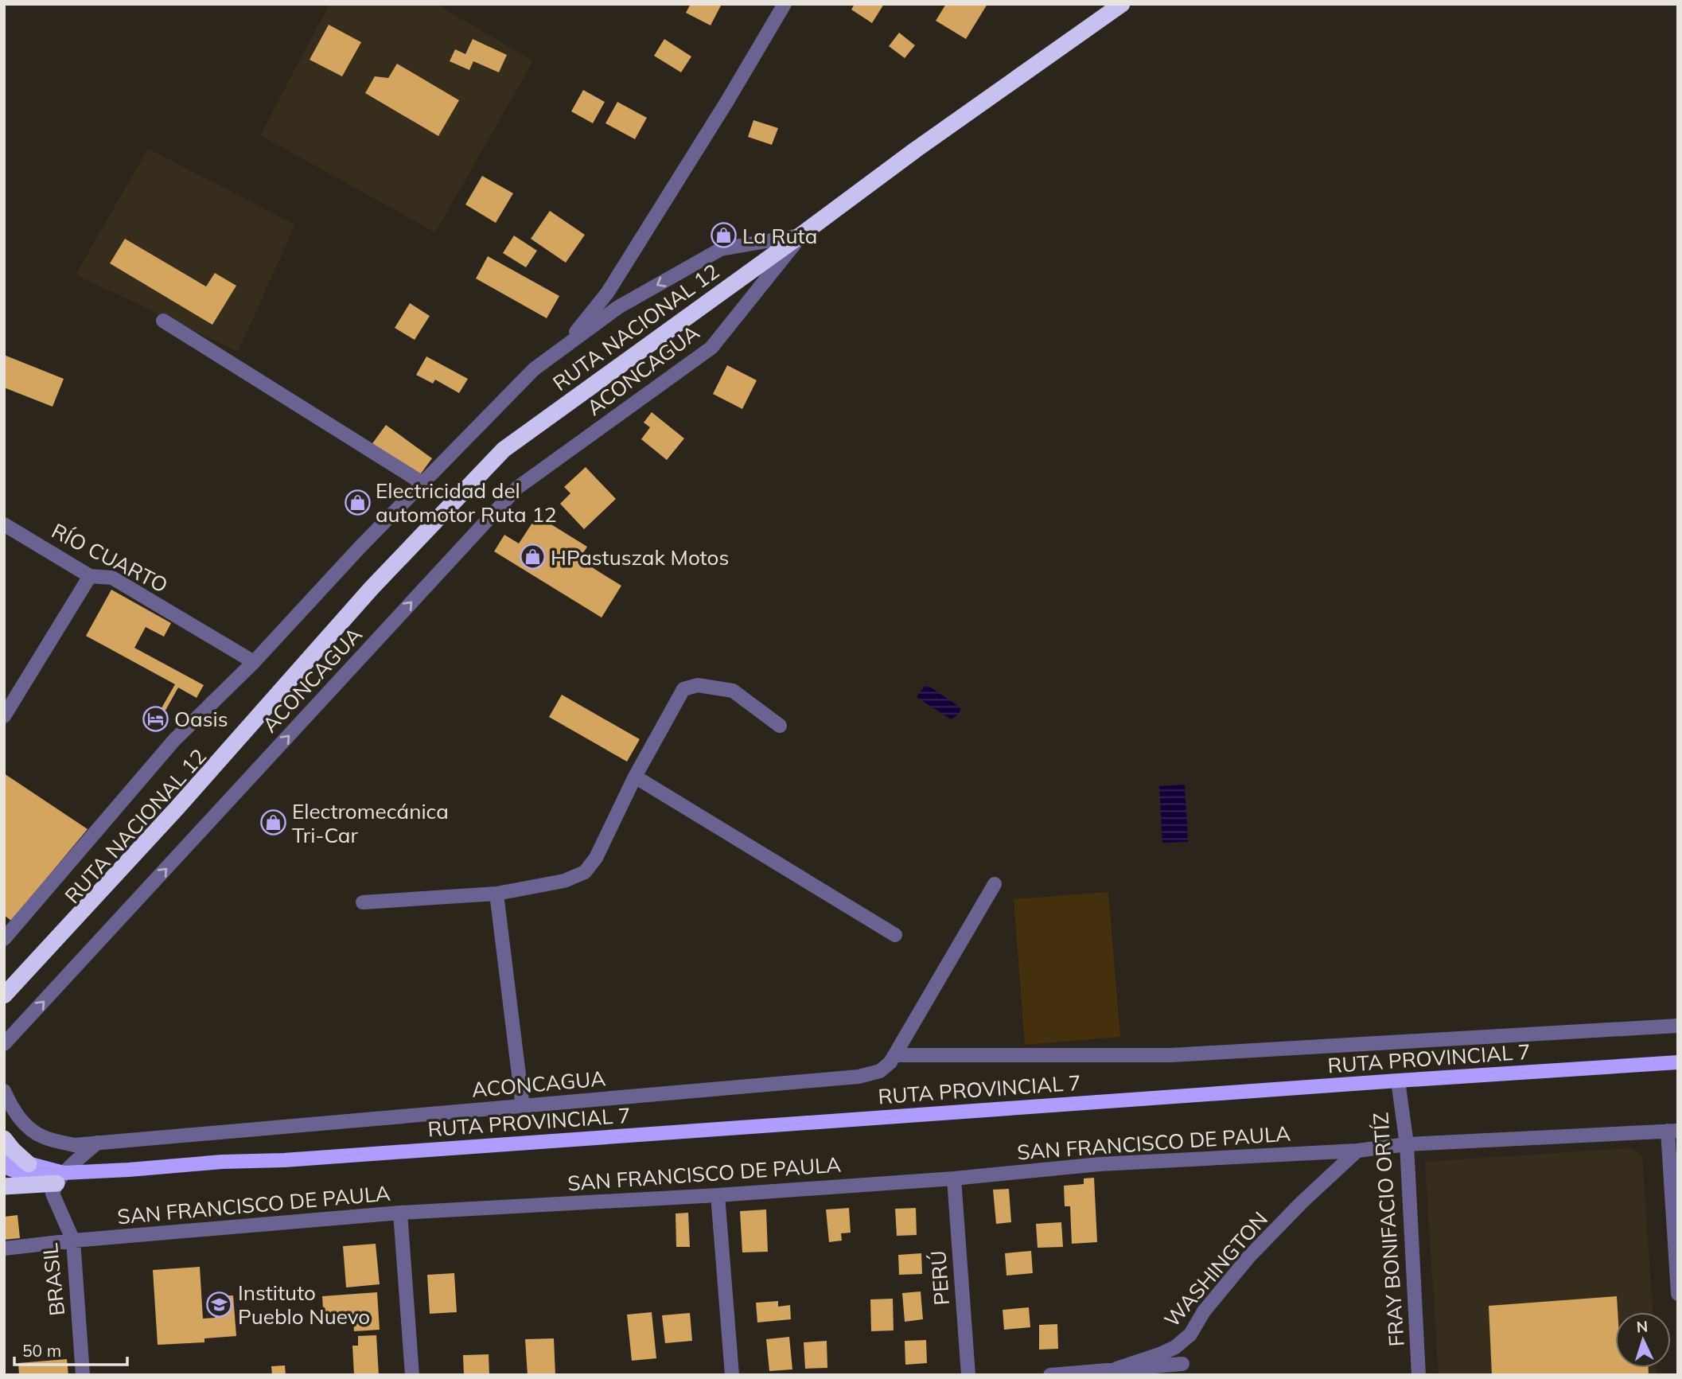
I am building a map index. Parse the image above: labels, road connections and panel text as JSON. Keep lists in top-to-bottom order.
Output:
{
  "streets": {
    "highway": ["RUTA NACIONAL 12"],
    "main road": ["RUTA PROVINCIAL 7"],
    "street": [
      "ACONCAGUA",
      "RÍO CUARTO",
      "SAN FRANCISCO DE PAULA",
      "FRAY BONIFACIO ORTÍZ",
      "WASHINGTON",
      "PERÚ",
      "BRASIL"
    ]
  },
  "crossings": [
    ["RUTA NACIONAL 12", "ACONCAGUA"],
    ["RUTA PROVINCIAL 7", "FRAY BONIFACIO ORTÍZ"],
    ["RUTA PROVINCIAL 7", "BRASIL"],
    ["SAN FRANCISCO DE PAULA", "FRAY BONIFACIO ORTÍZ"],
    ["SAN FRANCISCO DE PAULA", "WASHINGTON"],
    ["SAN FRANCISCO DE PAULA", "PERÚ"],
    ["SAN FRANCISCO DE PAULA", "BRASIL"]
  ],
  "places": {
    "shop": [
      "La Ruta",
      "Electricidad del automotor Ruta 12",
      "HPastuszak Motos",
      "Electromecánica Tri-Car"
    ],
    "hotel": ["Oasis"],
    "school or university": ["Instituto Pueblo Nuevo"]
  },
  "scale_bar": "50 m",
  "north": "top"
}
